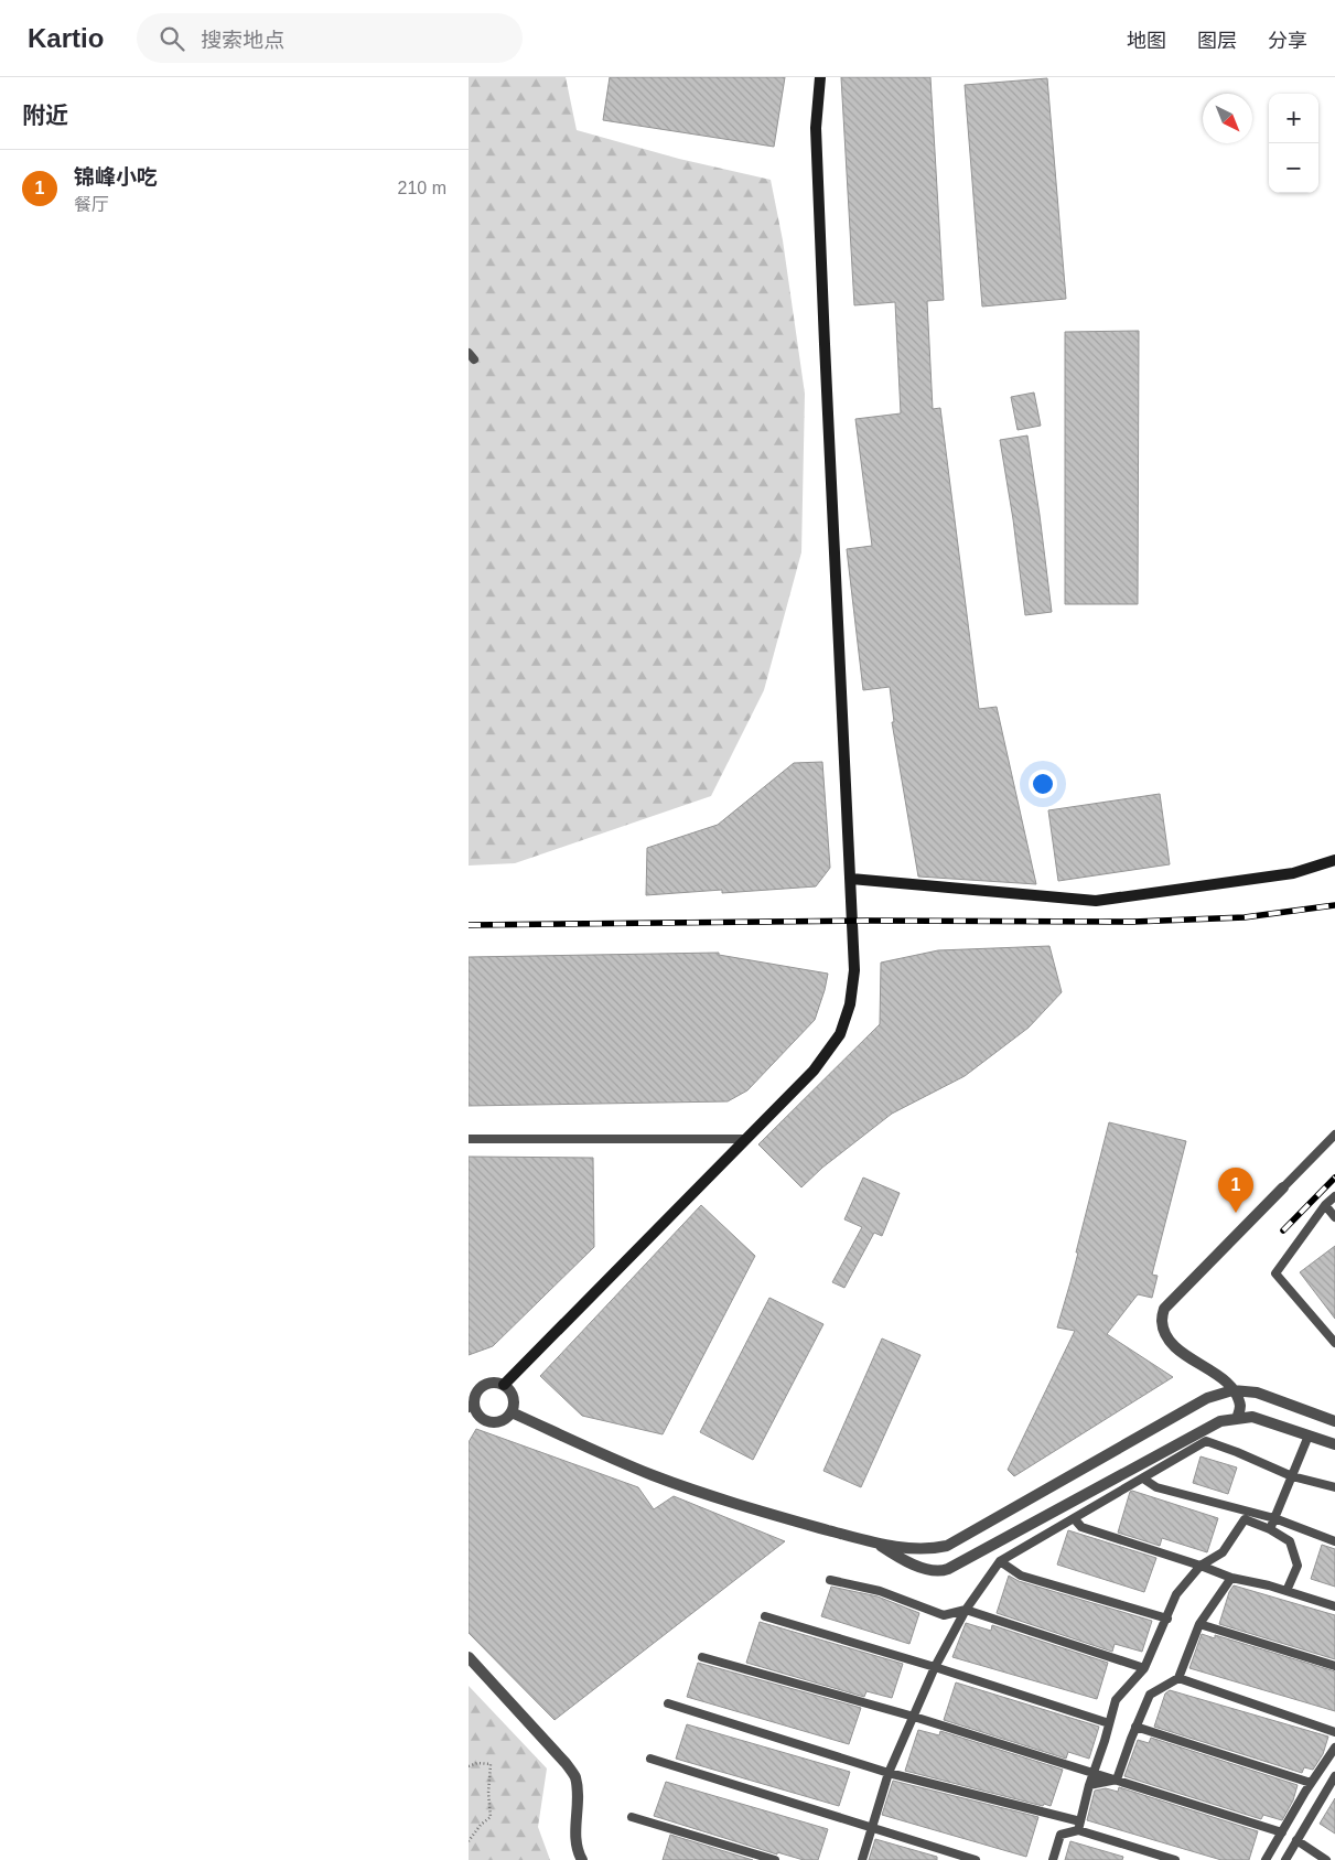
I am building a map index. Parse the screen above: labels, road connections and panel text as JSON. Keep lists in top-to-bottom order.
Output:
{
  "north": "bottom right",
  "page": {
    "header": "Kartio",
    "search": "搜索地点",
    "nav": ["地图", "图层", "分享"],
    "heading": "附近",
    "map_buttons": ["+", "−"],
    "list": [
      {
        "mark": "1",
        "name": "锦峰小吃",
        "note": "餐厅",
        "value": "210 m"
      }
    ],
    "pins": "1"
  }
}
